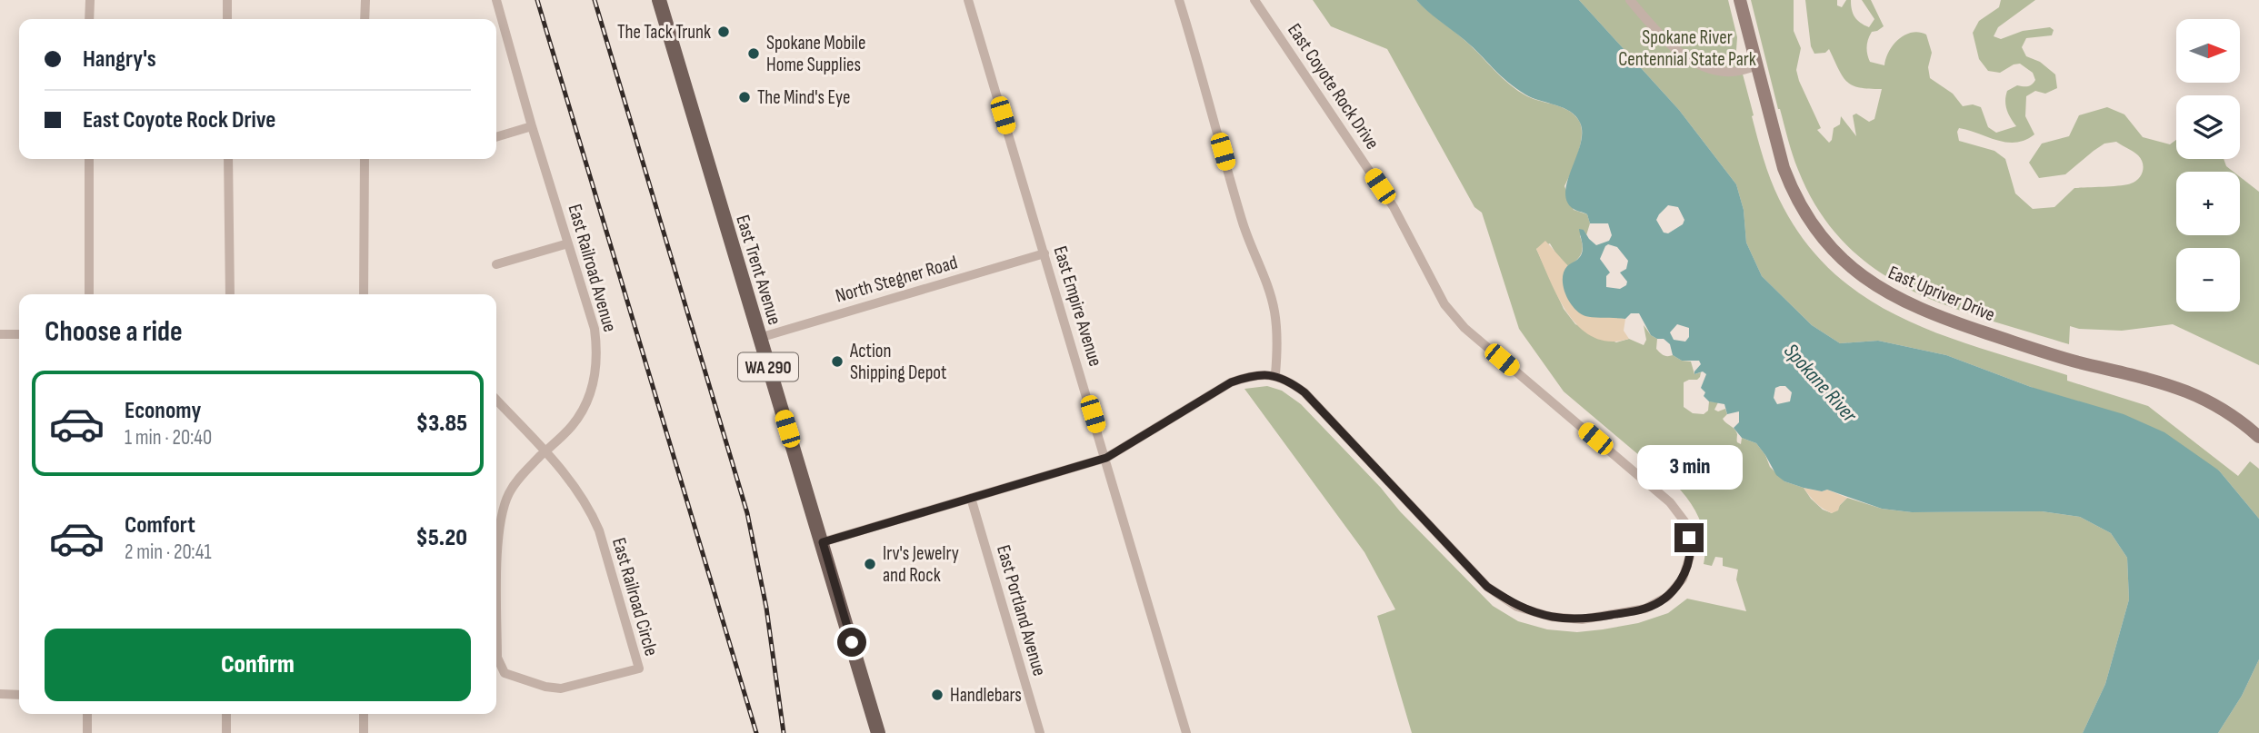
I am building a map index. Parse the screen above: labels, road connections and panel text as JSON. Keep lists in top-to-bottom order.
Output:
{
  "streets": {
    "main road": ["East Trent Avenue", "WA 290"],
    "street": [
      "East Coyote Rock Drive",
      "East Railroad Avenue",
      "North Stegner Road",
      "East Upriver Drive",
      "East Empire Avenue",
      "East Railroad Circle",
      "East Portland Avenue"
    ]
  },
  "crossings": [
    ["East Railroad Avenue", "East Railroad Circle"],
    ["East Trent Avenue", "North Stegner Road"],
    ["North Stegner Road", "East Empire Avenue"]
  ],
  "water": ["Spokane River"],
  "parks": ["Spokane River Centennial State Park"],
  "places": [
    "The Tack Trunk",
    "Spokane Mobile Home Supplies",
    "The Mind's Eye",
    "Action Shipping Depot",
    "Irv's Jewelry and Rock",
    "Handlebars"
  ],
  "north": "right",
  "page": {
    "map_buttons": ["+", "−"],
    "banner": ["Hangry's", "East Coyote Rock Drive"],
    "heading": "Choose a ride",
    "list": [
      {
        "name": "Economy",
        "note": "1 min · 20:40",
        "value": "$3.85"
      },
      {
        "name": "Comfort",
        "note": "2 min · 20:41",
        "value": "$5.20"
      }
    ],
    "bubble": "3 min",
    "buttons": "Confirm"
  }
}
